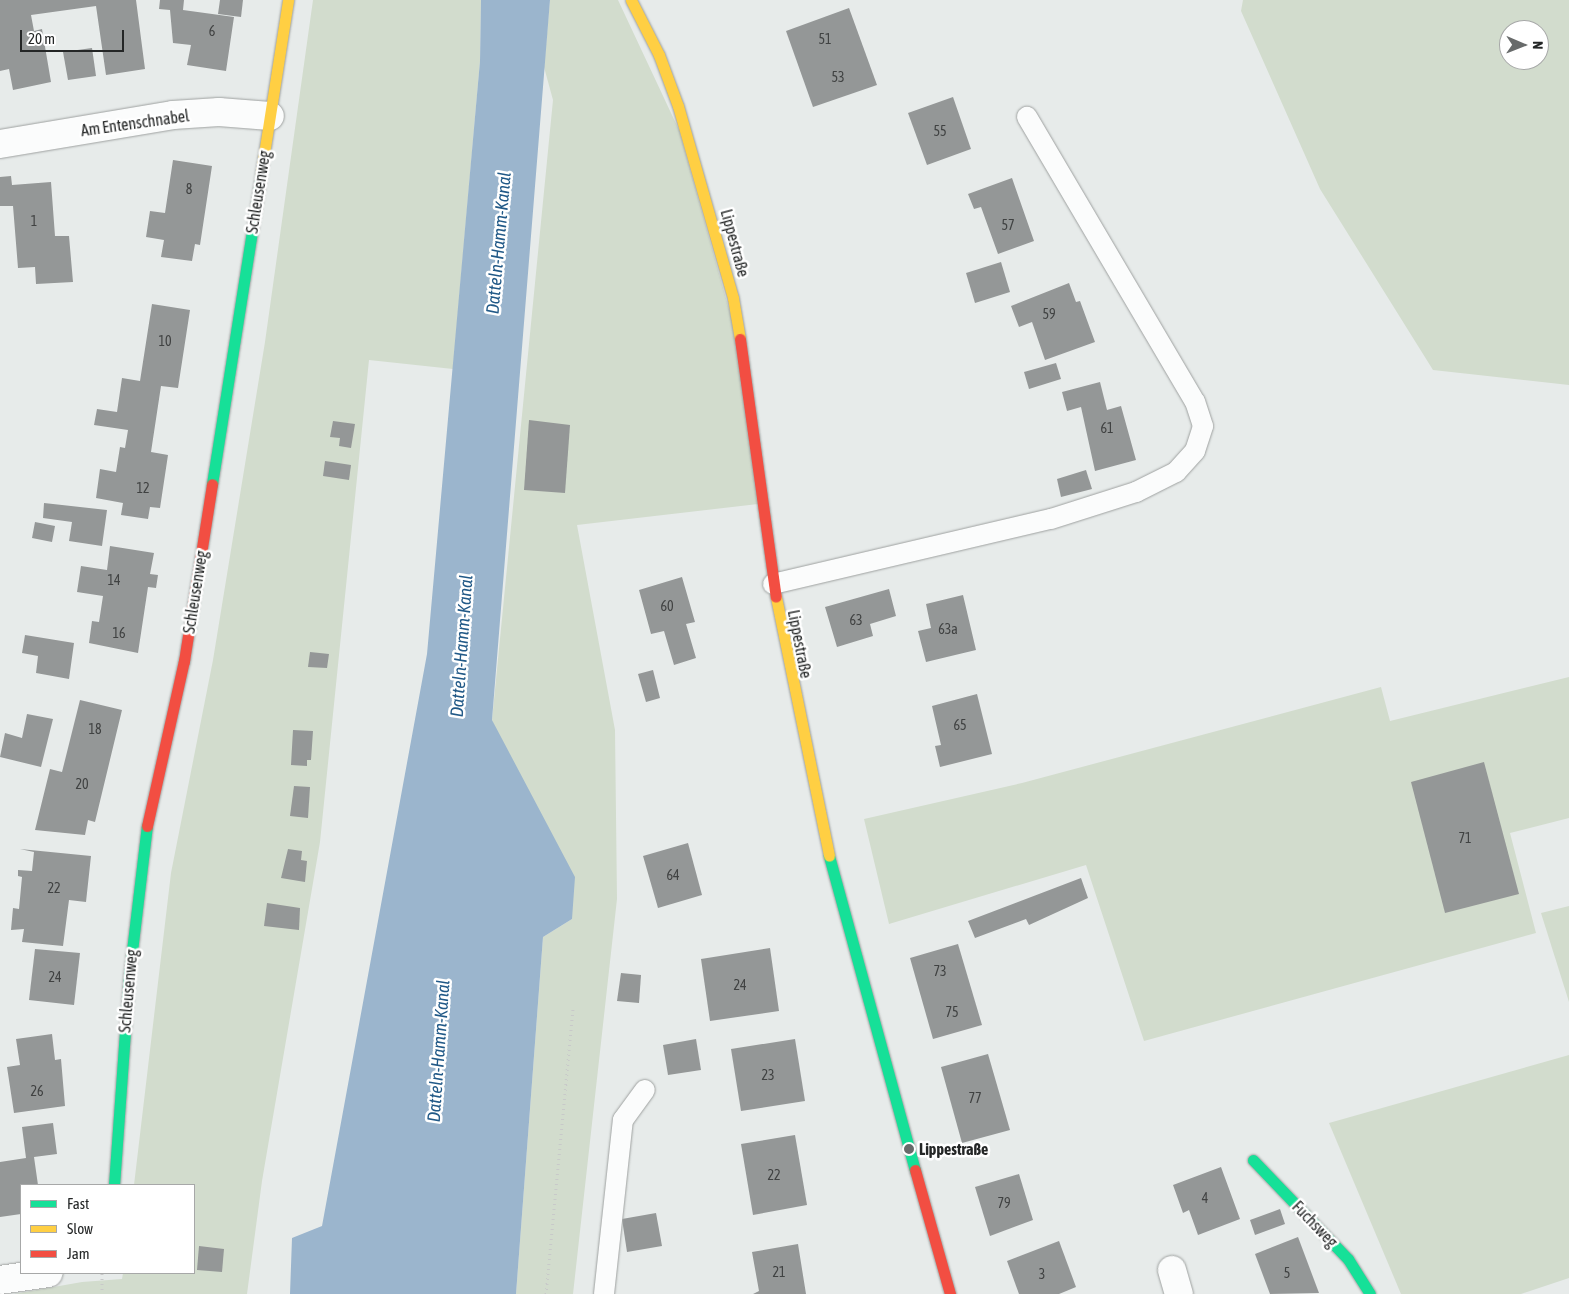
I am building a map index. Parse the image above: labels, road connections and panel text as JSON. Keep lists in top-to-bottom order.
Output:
{
  "streets": {
    "street": [
      "Am Entenschnabel",
      "Schleusenweg",
      "Lippestraße",
      "Fuchsweg"
    ]
  },
  "crossings": [
    ["Am Entenschnabel", "Schleusenweg"]
  ],
  "water": ["Datteln-Hamm-Kanal"],
  "places": ["Lippestraße"],
  "house_numbers": [
    "6",
    "51",
    "53",
    "55",
    "8",
    "1",
    "57",
    "59",
    "10",
    "61",
    "12",
    "14",
    "60",
    "63",
    "63a",
    "16",
    "65",
    "18",
    "20",
    "71",
    "64",
    "22",
    "73",
    "24",
    "24",
    "75",
    "23",
    "26",
    "77",
    "22",
    "4",
    "79",
    "21",
    "5",
    "3"
  ],
  "legend": ["Fast", "Slow", "Jam"],
  "scale_bar": "20 m",
  "north": "right"
}
